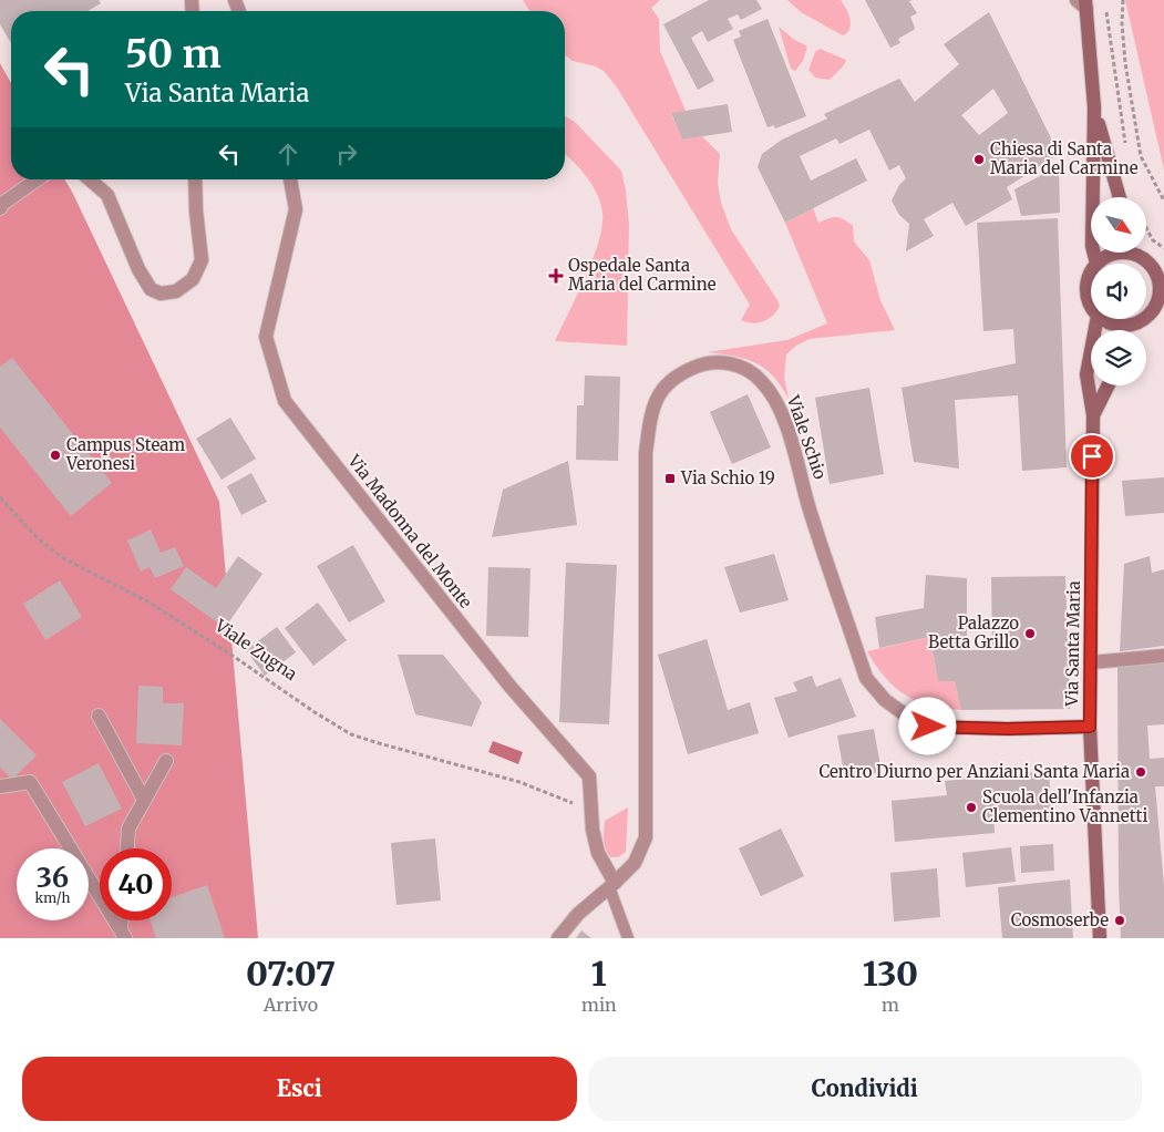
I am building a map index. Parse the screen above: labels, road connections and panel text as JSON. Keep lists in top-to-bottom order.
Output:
{
  "streets": {
    "main road": ["Via Santa Maria"],
    "street": ["Viale Schio", "Via Madonna del Monte"],
    "path": ["Viale Zugna"]
  },
  "crossings": [
    ["Viale Schio", "Via Madonna del Monte"],
    ["Viale Schio", "Via Santa Maria"],
    ["Via Madonna del Monte", "Viale Zugna"]
  ],
  "places": {
    "other": [
      "Chiesa di Santa Maria del Carmine",
      "Campus Steam Veronesi",
      "Palazzo Betta Grillo",
      "Centro Diurno per Anziani Santa Maria",
      "Scuola dell'Infanzia Clementino Vannetti",
      "Cosmoserbe"
    ],
    "health": ["Ospedale Santa Maria del Carmine"],
    "transit": ["Via Schio 19"]
  },
  "north": "bottom right",
  "page": {
    "turn": ["50 m", "Via Santa Maria"],
    "speed": "36 km/h",
    "limit": "40",
    "eta": [
      "07:07",
      "Arrivo",
      "1",
      "min",
      "130",
      "m"
    ],
    "buttons": ["Esci", "Condividi"]
  }
}
